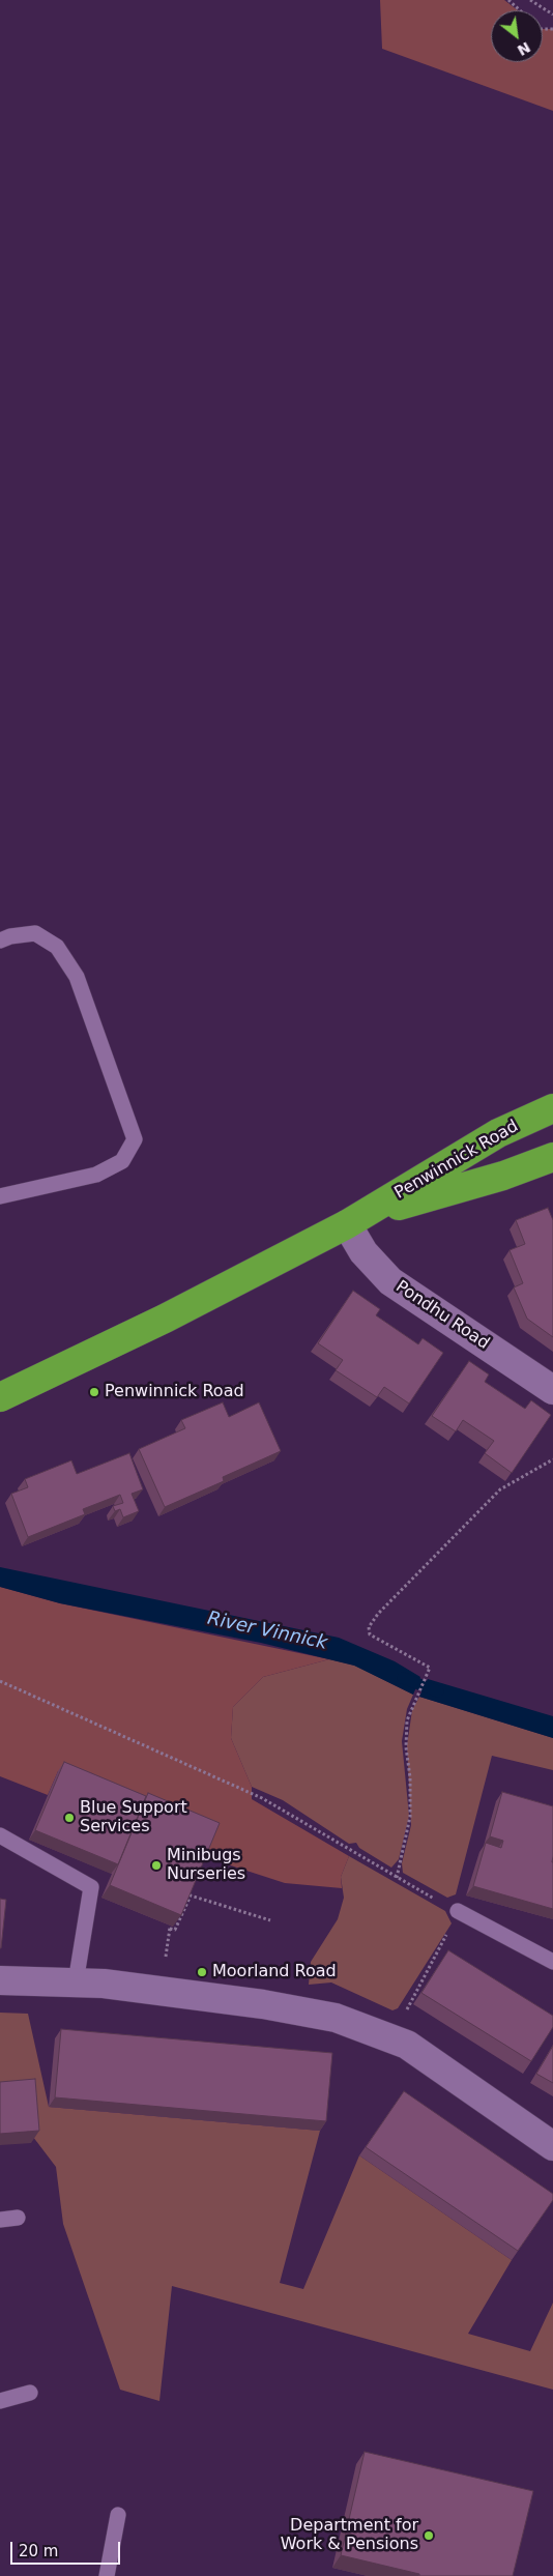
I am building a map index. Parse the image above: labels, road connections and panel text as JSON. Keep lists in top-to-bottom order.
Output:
{
  "streets": {
    "highway": ["Penwinnick Road"],
    "street": ["Pondhu Road"]
  },
  "crossings": [
    ["Penwinnick Road", "Pondhu Road"]
  ],
  "water": ["River Vinnick"],
  "places": [
    "Penwinnick Road",
    "Blue Support Services",
    "Minibugs Nurseries",
    "Moorland Road",
    "Department for Work & Pensions"
  ],
  "scale_bar": "20 m",
  "north": "bottom right"
}
